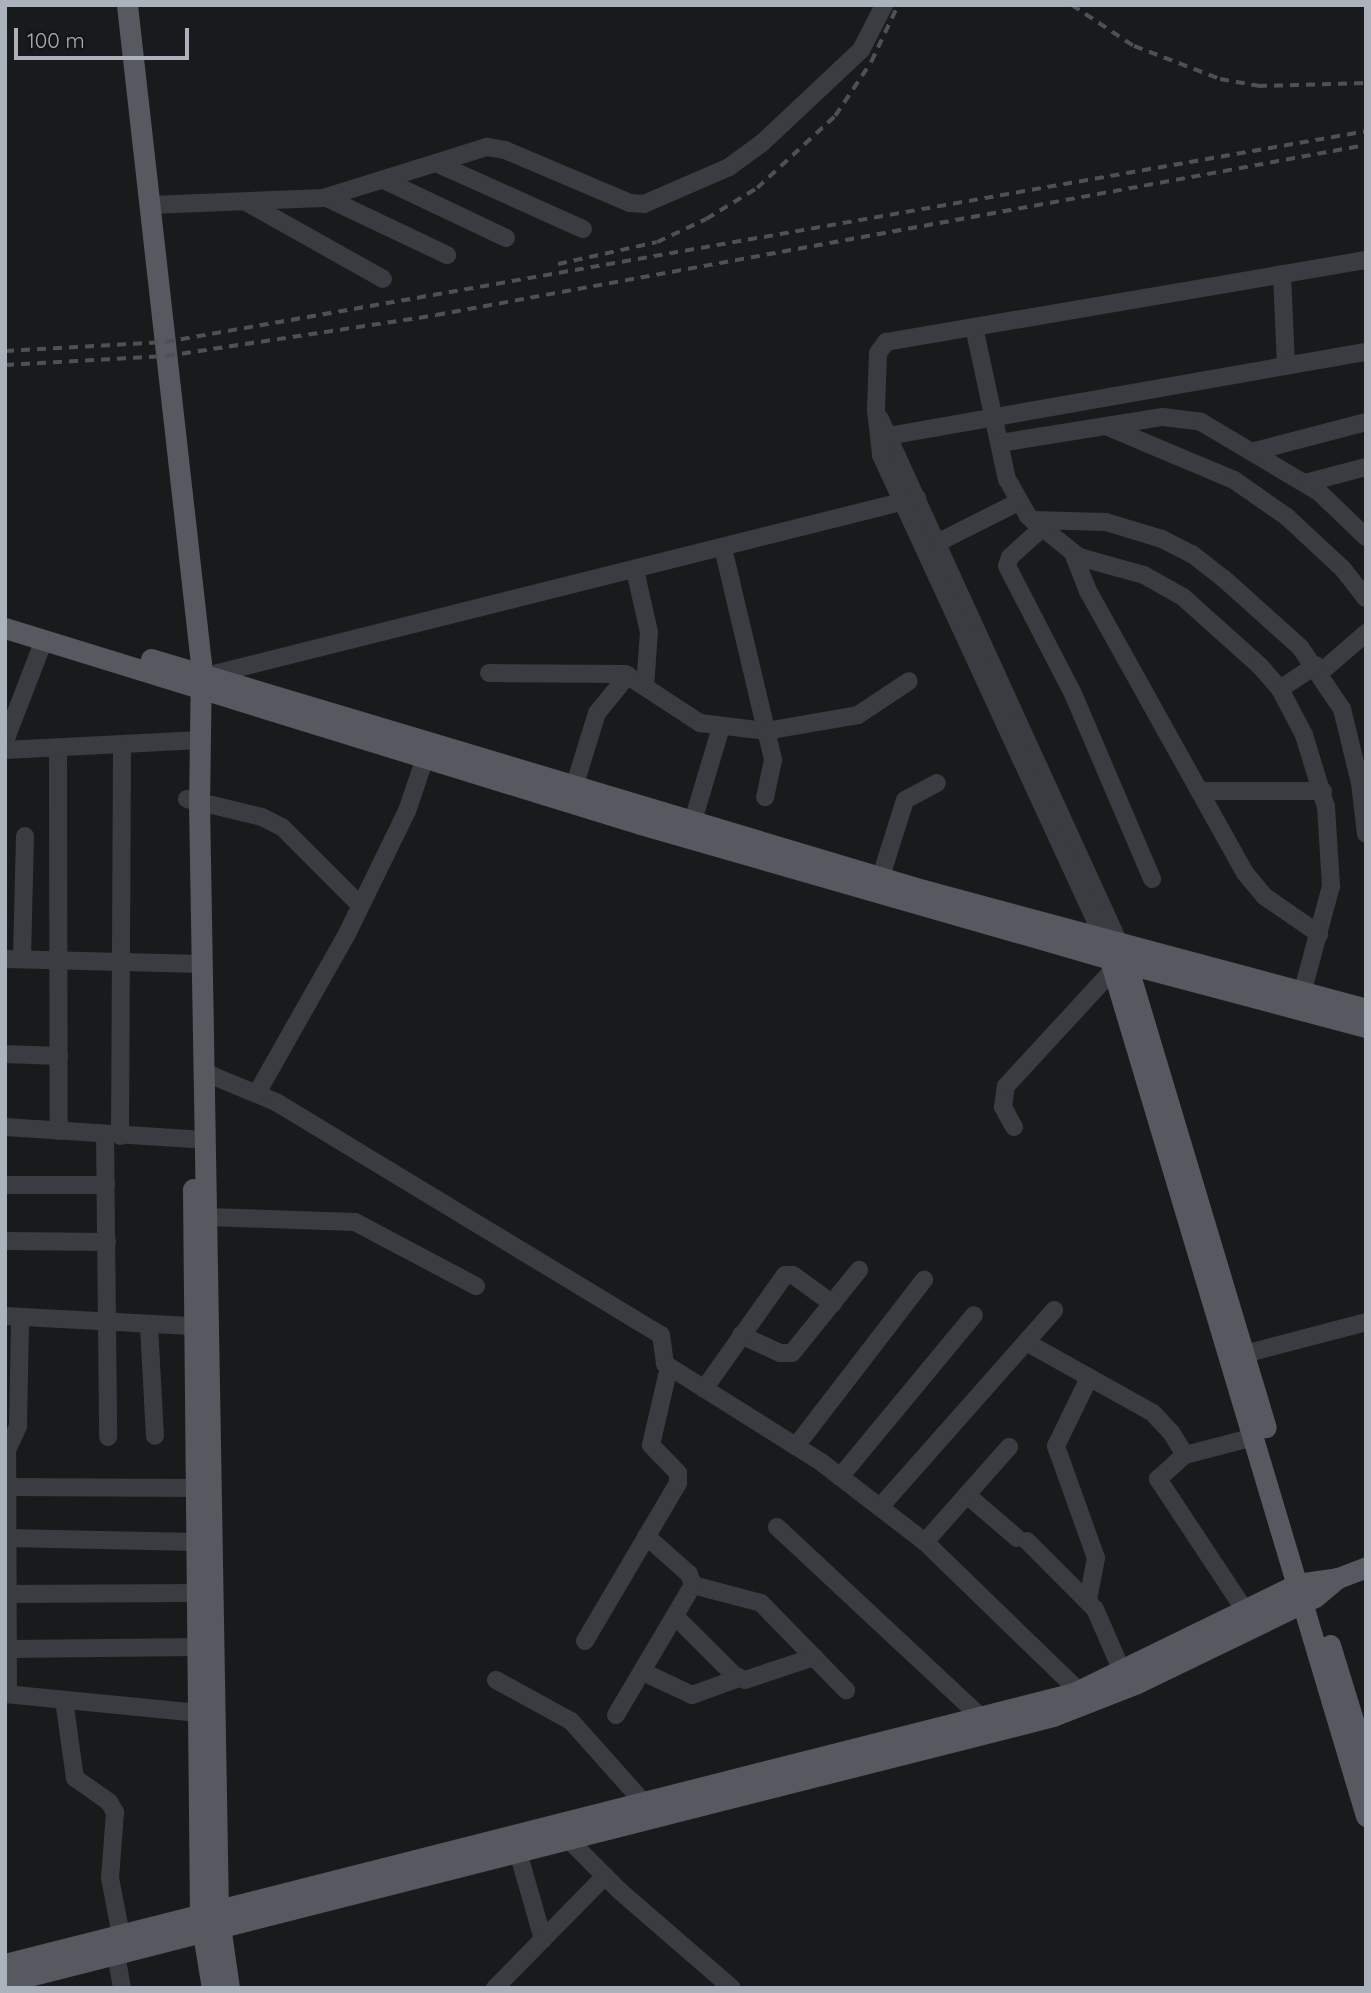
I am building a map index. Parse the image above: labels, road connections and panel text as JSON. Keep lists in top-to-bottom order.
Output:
{
  "scale_bar": "100 m"
}
